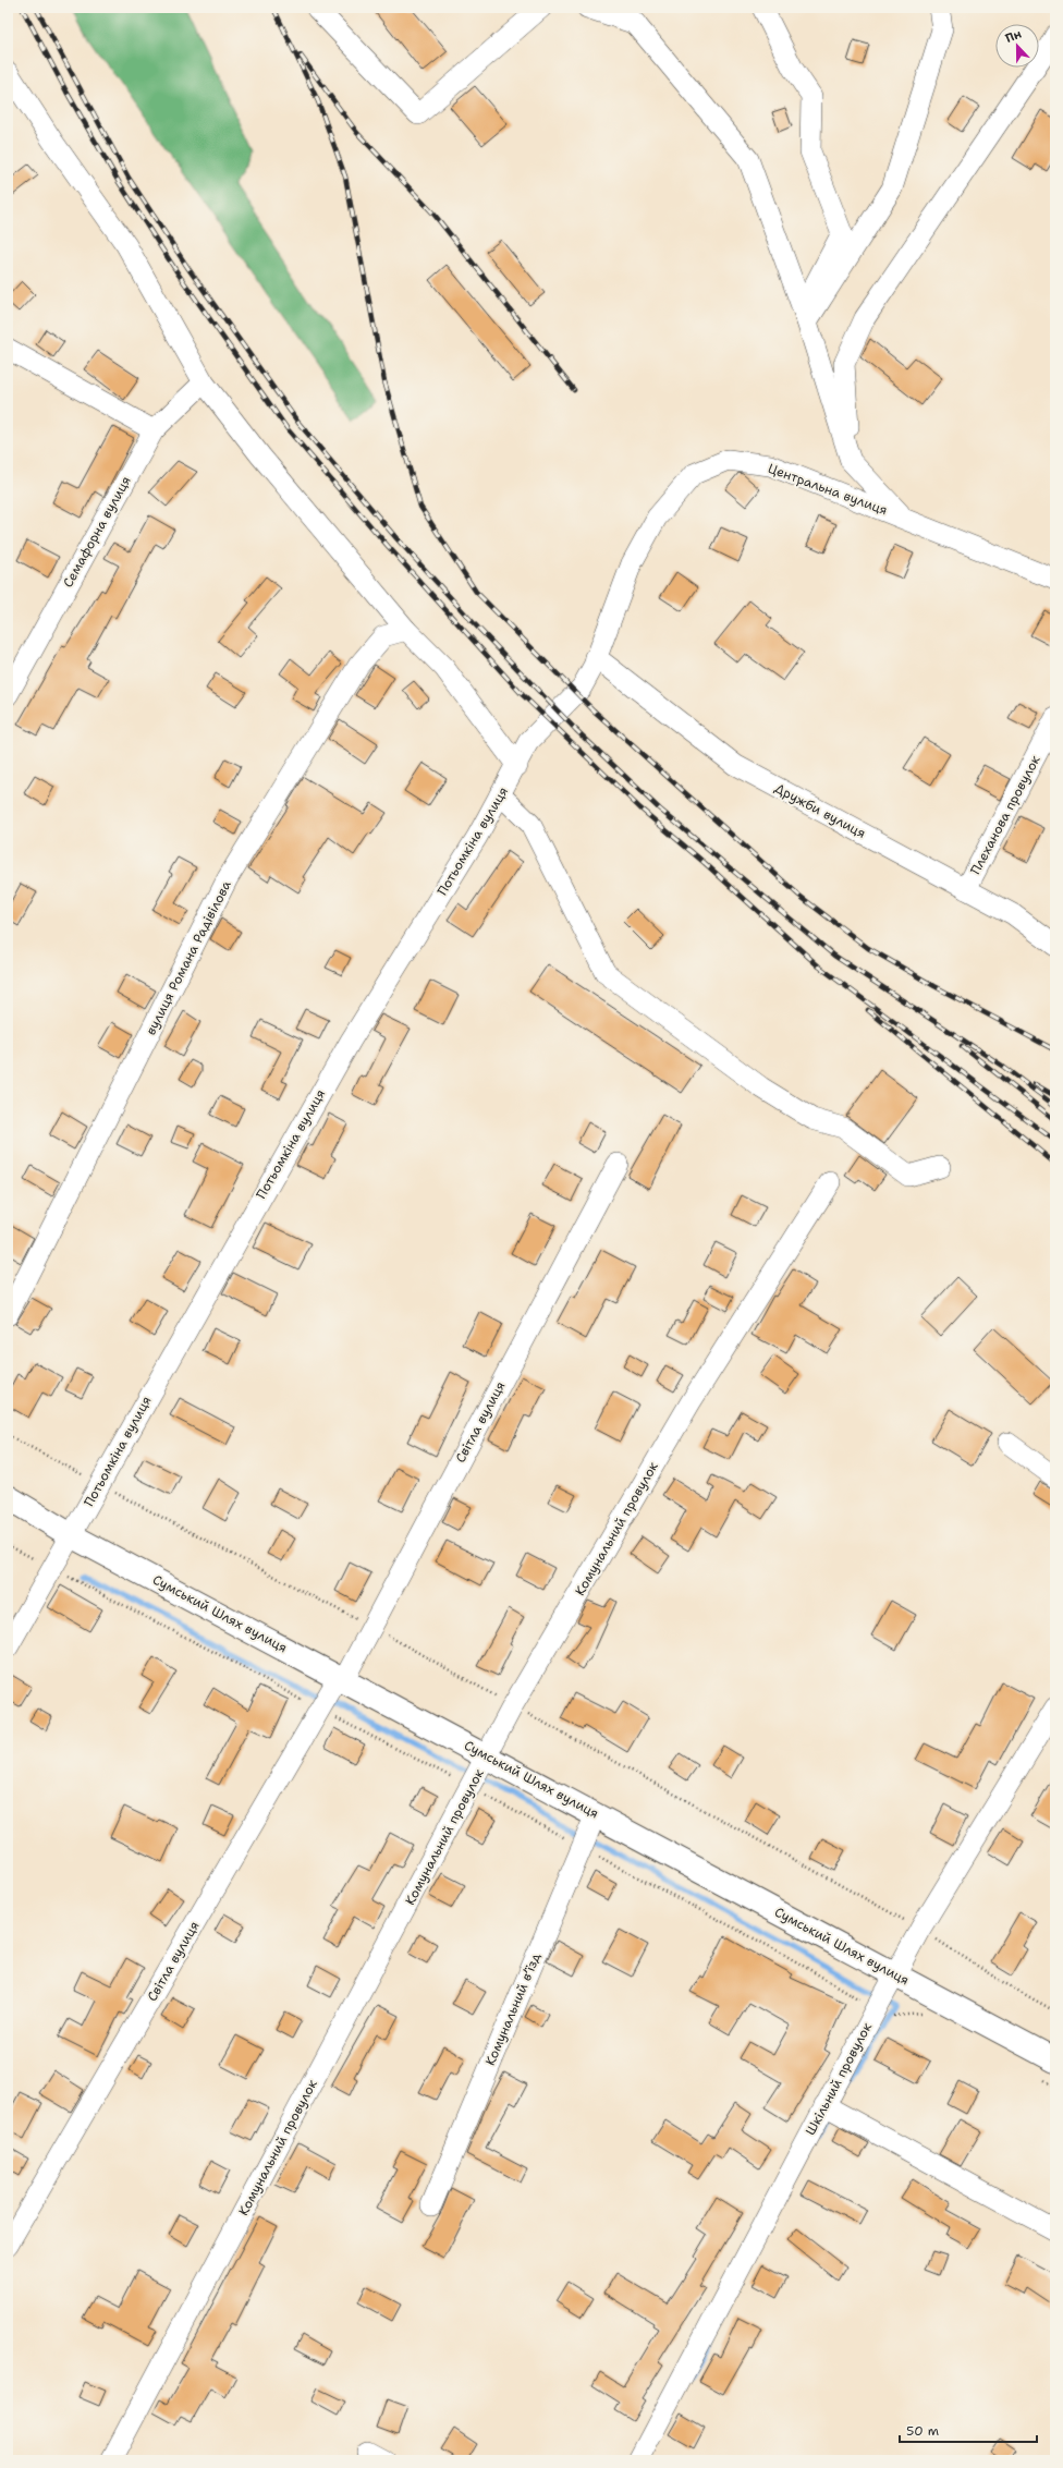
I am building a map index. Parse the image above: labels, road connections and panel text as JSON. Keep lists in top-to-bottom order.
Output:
{
  "streets": {
    "main road": ["Сумський Шлях вулиця"],
    "street": [
      "Центральна вулиця",
      "Семафорна вулиця",
      "Дружби вулиця",
      "Плеханова провулок",
      "Потьомкіна вулиця",
      "вулиця Романа Радівілова",
      "Світла вулиця",
      "Комунальний провулок",
      "Комунальний в’їзд",
      "Шкільний провулок"
    ]
  },
  "crossings": [
    ["Центральна вулиця", "Дружби вулиця"],
    ["Центральна вулиця", "Потьомкіна вулиця"],
    ["Дружби вулиця", "Плеханова провулок"],
    ["Дружби вулиця", "Потьомкіна вулиця"],
    ["Потьомкіна вулиця", "Сумський Шлях вулиця"],
    ["Світла вулиця", "Сумський Шлях вулиця"],
    ["Комунальний провулок", "Сумський Шлях вулиця"],
    ["Сумський Шлях вулиця", "Комунальний в’їзд"],
    ["Сумський Шлях вулиця", "Шкільний провулок"]
  ],
  "scale_bar": "50 m",
  "north": "top"
}
